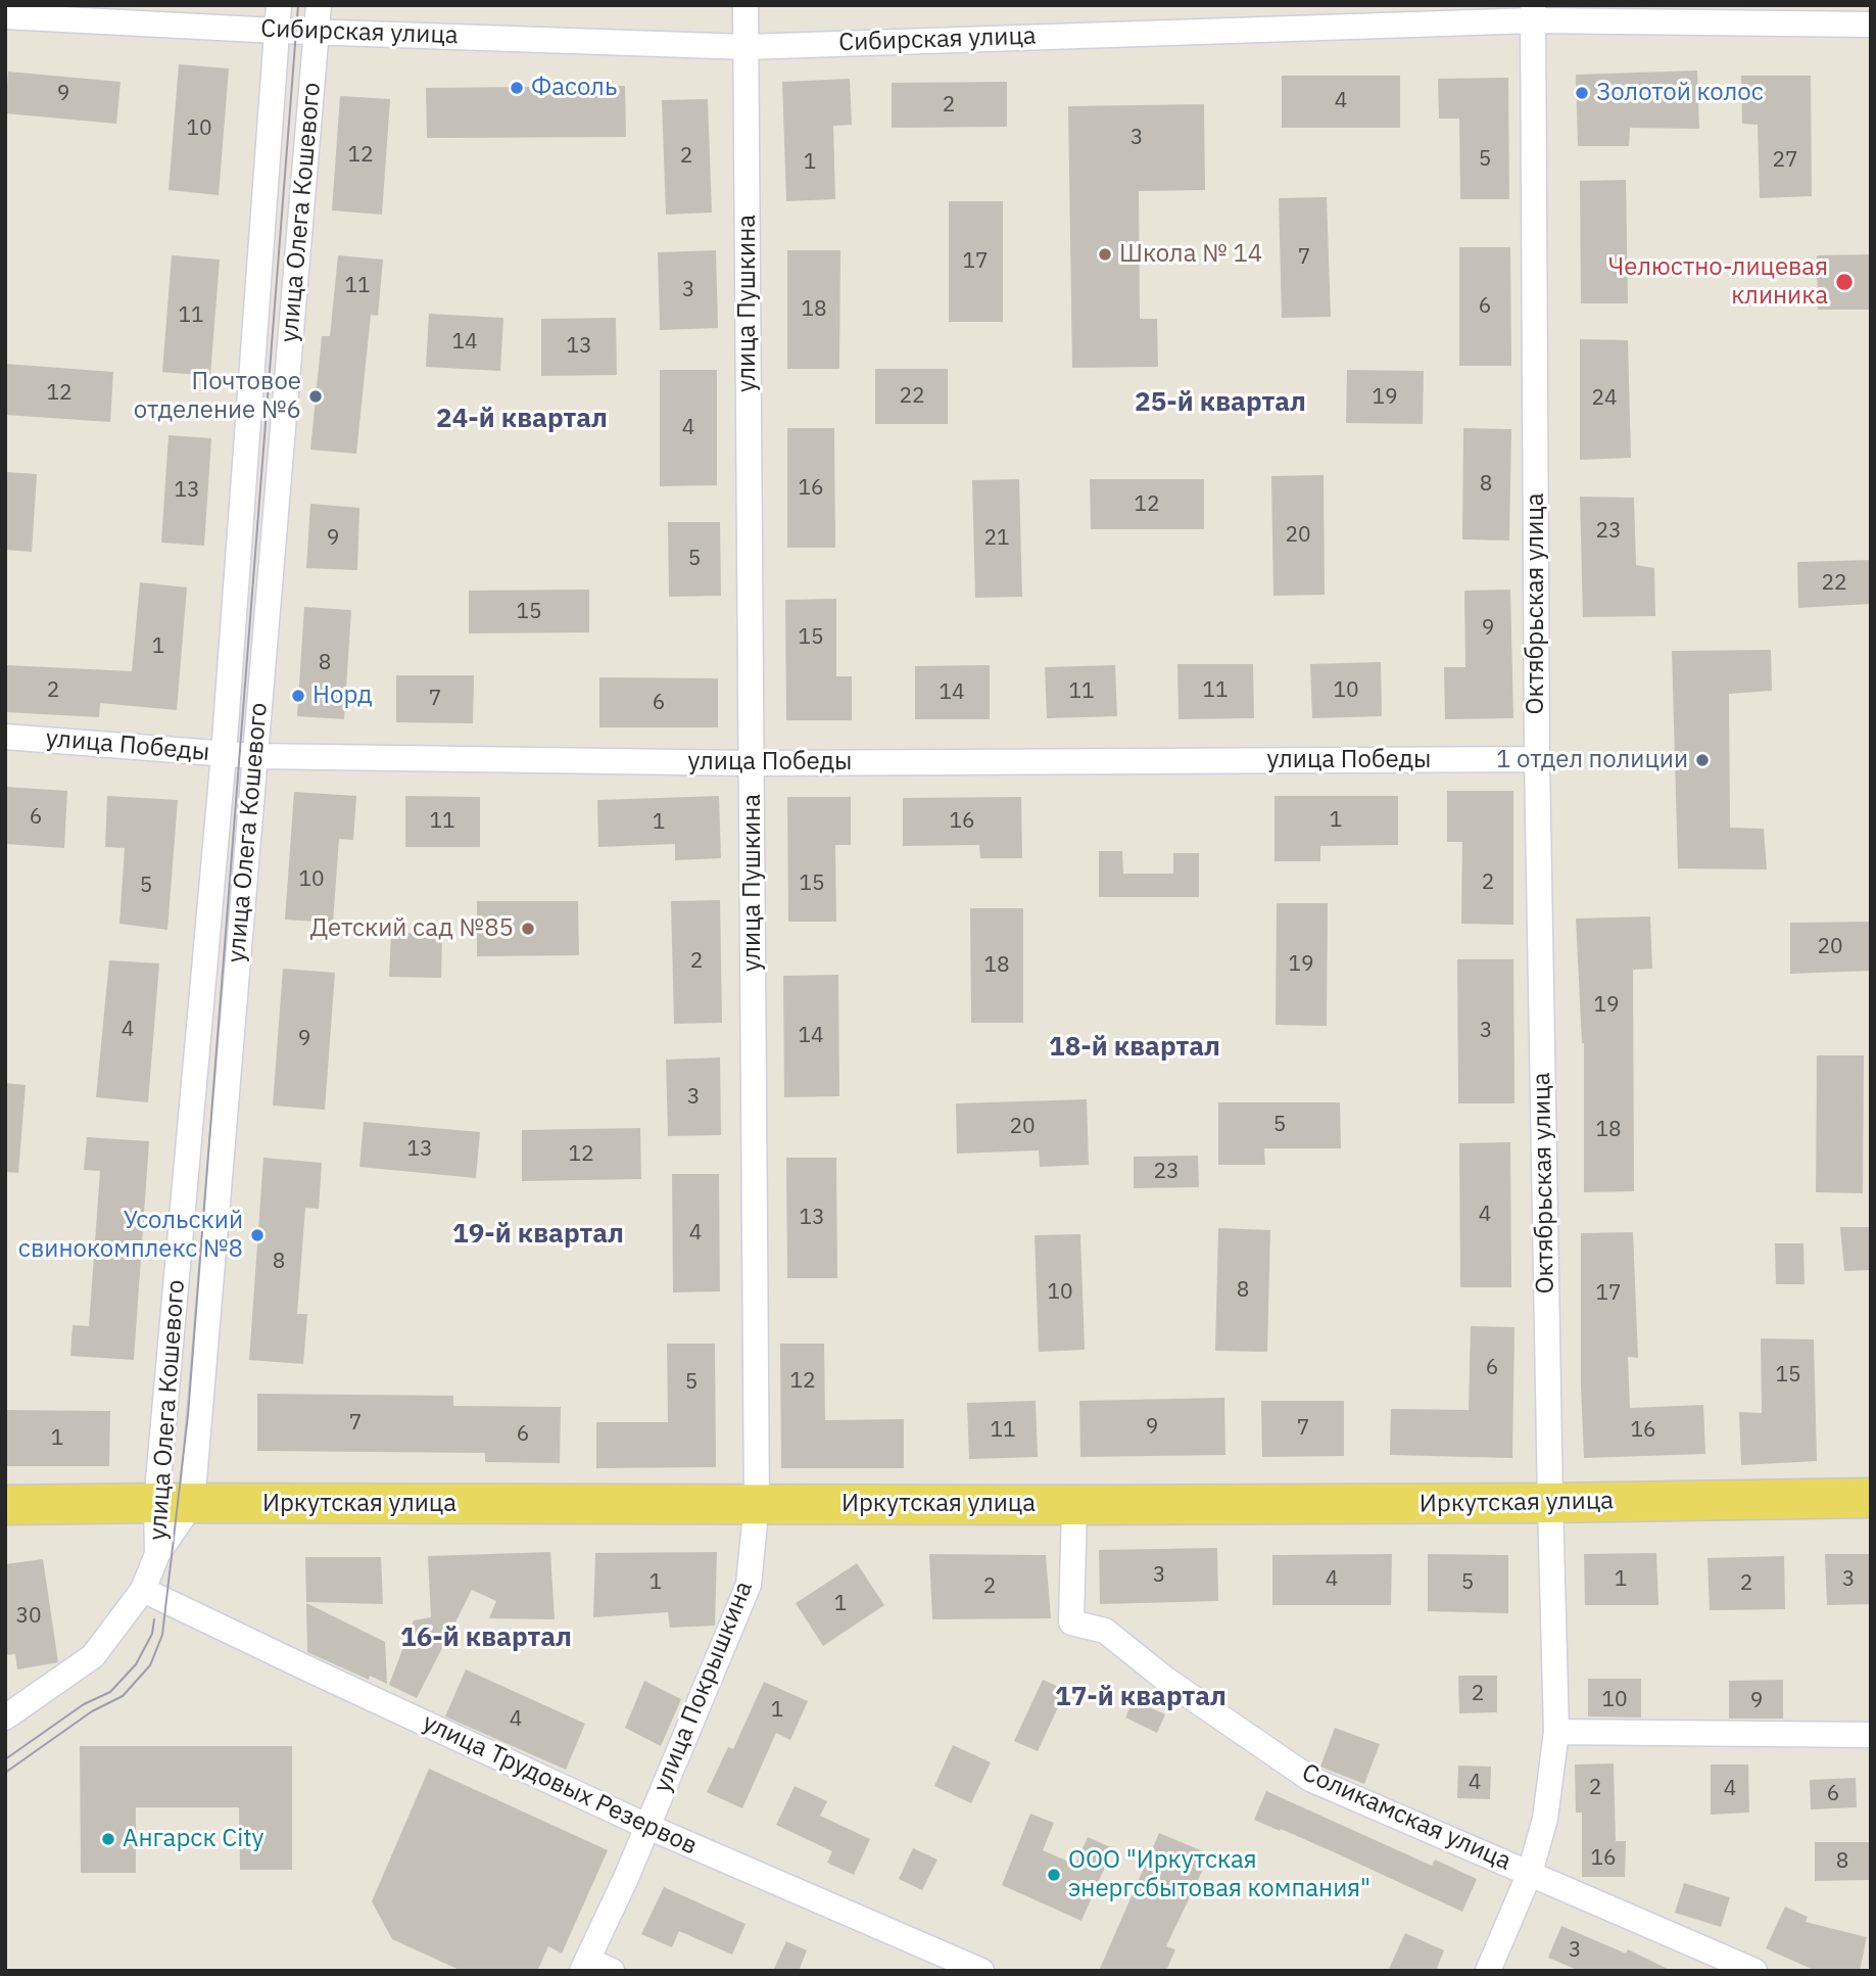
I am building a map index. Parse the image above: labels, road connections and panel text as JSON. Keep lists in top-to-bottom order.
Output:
{
  "streets": {
    "main road": ["Иркутская улица"],
    "street": [
      "Сибирская улица",
      "улица Олега Кошевого",
      "улица Пушкина",
      "Октябрьская улица",
      "улица Победы",
      "улица Покрышкина",
      "улица Трудовых Резервов",
      "Соликамская улица"
    ]
  },
  "crossings": [
    ["Сибирская улица", "улица Олега Кошевого"],
    ["Сибирская улица", "улица Пушкина"],
    ["Сибирская улица", "Октябрьская улица"],
    ["улица Олега Кошевого", "улица Победы"],
    ["улица Олега Кошевого", "Иркутская улица"],
    ["улица Пушкина", "улица Победы"],
    ["улица Пушкина", "Иркутская улица"],
    ["улица Пушкина", "улица Покрышкина"],
    ["Октябрьская улица", "улица Победы"],
    ["Октябрьская улица", "Иркутская улица"],
    ["Октябрьская улица", "Соликамская улица"],
    ["Иркутская улица", "улица Покрышкина"],
    ["Иркутская улица", "Соликамская улица"],
    ["улица Покрышкина", "улица Трудовых Резервов"]
  ],
  "districts": [
    "25-й квартал",
    "24-й квартал",
    "18-й квартал",
    "19-й квартал",
    "16-й квартал",
    "17-й квартал"
  ],
  "places": [
    "Фасоль",
    "Золотой колос",
    "Школа № 14",
    "Челюстно-лицевая клиника",
    "Почтовое отделение №6",
    "Норд",
    "1 отдел полиции",
    "Детский сад №85",
    "Усольский свинокомплекс №8",
    "Ангарск City",
    "ООО \"Иркутская энергсбытовая компания\""
  ],
  "house_numbers": [
    "9",
    "4",
    "2",
    "10",
    "3",
    "12",
    "2",
    "5",
    "27",
    "1",
    "7",
    "17",
    "11",
    "3",
    "6",
    "18",
    "11",
    "14",
    "13",
    "12",
    "22",
    "19",
    "24",
    "4",
    "8",
    "16",
    "13",
    "12",
    "23",
    "20",
    "9",
    "21",
    "5",
    "22",
    "15",
    "9",
    "15",
    "1",
    "8",
    "2",
    "11",
    "10",
    "11",
    "14",
    "7",
    "6",
    "6",
    "1",
    "11",
    "16",
    "1",
    "10",
    "2",
    "15",
    "5",
    "20",
    "2",
    "19",
    "18",
    "19",
    "4",
    "3",
    "14",
    "9",
    "3",
    "5",
    "20",
    "18",
    "13",
    "12",
    "23",
    "4",
    "13",
    "4",
    "8",
    "8",
    "10",
    "17",
    "6",
    "15",
    "12",
    "5",
    "7",
    "9",
    "7",
    "11",
    "16",
    "6",
    "1",
    "3",
    "4",
    "1",
    "3",
    "1",
    "5",
    "2",
    "2",
    "1",
    "30",
    "2",
    "10",
    "9",
    "1",
    "4",
    "4",
    "2",
    "4",
    "6",
    "16",
    "8",
    "3"
  ]
}
